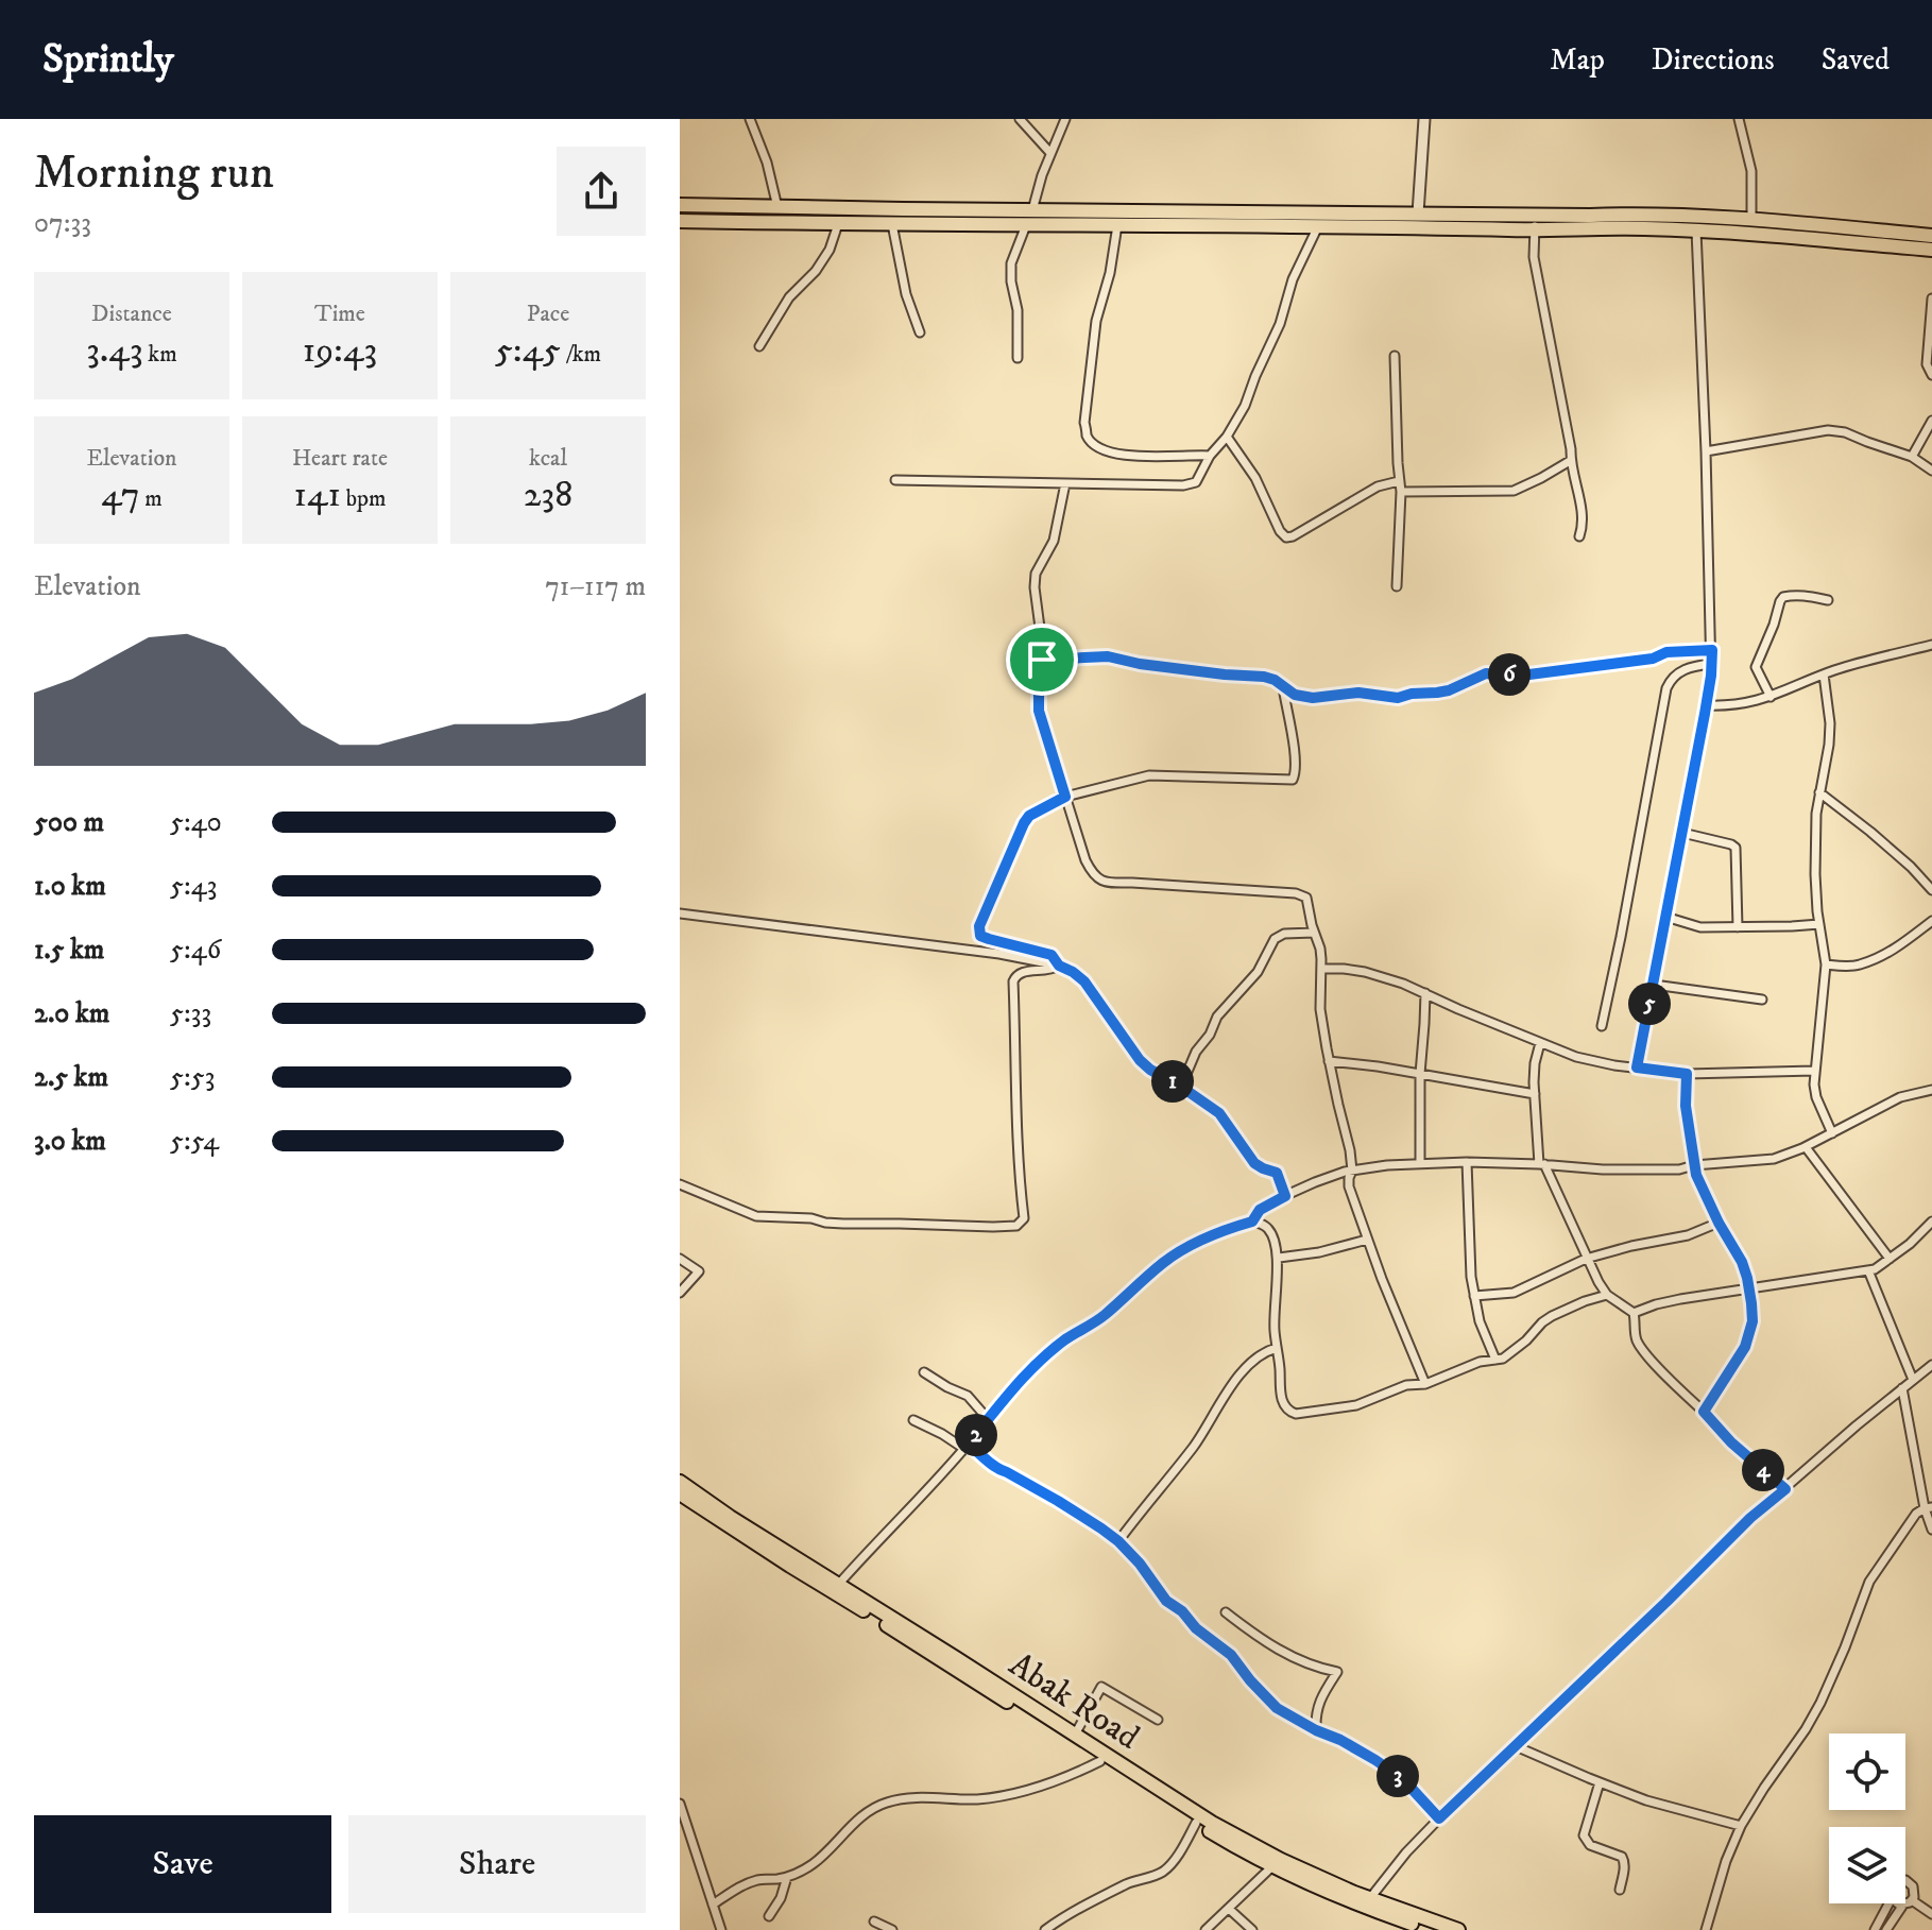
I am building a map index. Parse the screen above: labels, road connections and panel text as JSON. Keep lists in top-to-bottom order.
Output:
{
  "streets": {
    "highway": ["Abak Road"]
  },
  "page": {
    "header": "Sprintly",
    "nav": ["Map", "Directions", "Saved"],
    "heading": ["Morning run", "07:33"],
    "stats": [
      ["Distance", "3.43 km"],
      ["Time", "19:43"],
      ["Pace", "5:45 /km"],
      ["Elevation", "47 m"],
      ["Heart rate", "141 bpm"],
      ["kcal", "238"]
    ],
    "chart": ["Elevation", "71–117 m"],
    "pins": [
      "6",
      "5",
      "1",
      "2",
      "4",
      "3"
    ],
    "list": [
      {
        "name": "500 m",
        "note": "5:40"
      },
      {
        "name": "1.0 km",
        "note": "5:43"
      },
      {
        "name": "1.5 km",
        "note": "5:46"
      },
      {
        "name": "2.0 km",
        "note": "5:33"
      },
      {
        "name": "2.5 km",
        "note": "5:53"
      },
      {
        "name": "3.0 km",
        "note": "5:54"
      }
    ],
    "buttons": ["Save", "Share"]
  }
}
